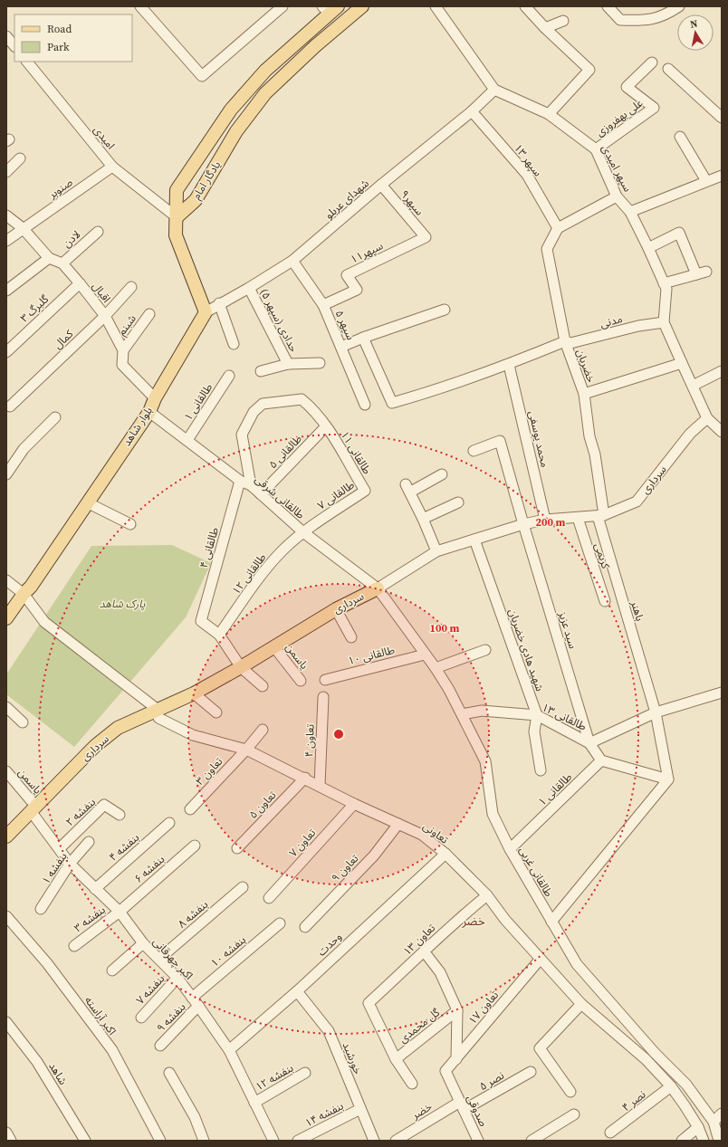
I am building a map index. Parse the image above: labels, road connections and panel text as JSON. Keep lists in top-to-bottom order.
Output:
{
  "streets": {
    "main road": ["یادگار امام", "بلوار شاهد", "سرداری"],
    "street": [
      "علی بهفروزی",
      "امیدی",
      "سپهر ۱۳",
      "سپهر امیدی",
      "صنوبر",
      "شهدای عربلو",
      "سپهر۹",
      "لادن",
      "سپهر۱۱",
      "اقبال",
      "گلبرگ ۳",
      "حدادی (سپهر ۵)",
      "مدنی",
      "شبنم",
      "سپهر ۵",
      "کمال",
      "خضریان",
      "طالقانی ۱",
      "محمد یوسفی",
      "طالقانی ۵",
      "طالقانی ۱۱",
      "طالقانی ۷",
      "طالقانی شرقی",
      "طالقانی ۴",
      "کریمی",
      "طالقانی ۱۲",
      "باهنر",
      "سید عزیز",
      "شهید هادی خضریان",
      "طالقانی ۱۰",
      "یاسمن",
      "طالقانی ۱۳",
      "تعاون ۴",
      "تعاون ۳",
      "تعاون ۵",
      "بنفشه ۲",
      "تعاونی",
      "تعاون ۷",
      "بنفشه ۴",
      "بنفشه ۱",
      "تعاون ۹",
      "بنفشه ۶",
      "طالقانی غربی",
      "بنفشه ۸",
      "بنفشه ۳",
      "تعاون ۱۳",
      "وحدت",
      "بنفشه ۱۰",
      "اکبر چهرقانی",
      "بنفشه ۷",
      "تعاون ۱۷",
      "اکبر آراسته",
      "بنفشه ۹",
      "گل محمدی",
      "خورشید",
      "شاهد",
      "بنفشه ۱۲",
      "نصر ۵",
      "نصر ۴",
      "خضر",
      "صدوقی",
      "بنفشه ۱۴"
    ]
  },
  "crossings": [
    ["علی بهفروزی", "سپهر امیدی"],
    ["امیدی", "یادگار امام"],
    ["امیدی", "صنوبر"],
    ["سپهر ۱۳", "شهدای عربلو"],
    ["سپهر ۱۳", "خضریان"],
    ["سپهر امیدی", "شهدای عربلو"],
    ["سپهر امیدی", "مدنی"],
    ["سپهر امیدی", "سرداری"],
    ["صنوبر", "اقبال"],
    ["شهدای عربلو", "سپهر۹"],
    ["شهدای عربلو", "حدادی (سپهر ۵)"],
    ["شهدای عربلو", "سپهر ۵"],
    ["شهدای عربلو", "بلوار شاهد"],
    ["سپهر۹", "سپهر۱۱"],
    ["لادن", "اقبال"],
    ["سپهر۱۱", "سپهر ۵"],
    ["اقبال", "گلبرگ ۳"],
    ["اقبال", "شبنم"],
    ["اقبال", "کمال"],
    ["اقبال", "بلوار شاهد"],
    ["مدنی", "خضریان"],
    ["مدنی", "محمد یوسفی"],
    ["خضریان", "سرداری"],
    ["خضریان", "باهنر"],
    ["طالقانی ۱", "طالقانی شرقی"],
    ["طالقانی ۱", "طالقانی غربی"],
    ["بلوار شاهد", "طالقانی شرقی"],
    ["محمد یوسفی", "سرداری"],
    ["طالقانی ۵", "طالقانی ۱۱"],
    ["طالقانی ۵", "طالقانی شرقی"],
    ["طالقانی ۱۱", "طالقانی ۷"],
    ["طالقانی ۱۱", "طالقانی شرقی"],
    ["سرداری", "طالقانی شرقی"],
    ["سرداری", "کریمی"],
    ["سرداری", "باهنر"],
    ["سرداری", "سید عزیز"],
    ["سرداری", "شهید هادی خضریان"],
    ["سرداری", "یاسمن"],
    ["سرداری", "تعاونی"],
    ["سرداری", "طالقانی غربی"],
    ["سرداری", "اکبر چهرقانی"],
    ["طالقانی ۷", "طالقانی شرقی"],
    ["طالقانی ۷", "طالقانی ۱۲"],
    ["طالقانی شرقی", "طالقانی ۴"],
    ["طالقانی شرقی", "طالقانی ۱۲"],
    ["طالقانی شرقی", "طالقانی غربی"],
    ["طالقانی ۴", "طالقانی ۱۲"],
    ["سید عزیز", "طالقانی ۱۳"],
    ["شهید هادی خضریان", "طالقانی ۱۳"],
    ["طالقانی ۱۰", "طالقانی غربی"],
    ["یاسمن", "اکبر چهرقانی"],
    ["طالقانی ۱۳", "طالقانی غربی"],
    ["تعاون ۴", "تعاونی"],
    ["تعاون ۳", "تعاونی"],
    ["تعاون ۵", "تعاونی"],
    ["بنفشه ۲", "اکبر چهرقانی"],
    ["تعاونی", "تعاون ۷"],
    ["تعاونی", "تعاون ۹"],
    ["تعاونی", "تعاون ۱۳"],
    ["تعاونی", "وحدت"],
    ["تعاونی", "تعاون ۱۷"],
    ["بنفشه ۴", "اکبر چهرقانی"],
    ["بنفشه ۱", "اکبر چهرقانی"],
    ["بنفشه ۶", "بنفشه ۳"],
    ["بنفشه ۶", "اکبر چهرقانی"],
    ["بنفشه ۸", "اکبر چهرقانی"],
    ["بنفشه ۳", "اکبر چهرقانی"],
    ["تعاون ۱۳", "گل محمدی"],
    ["وحدت", "اکبر چهرقانی"],
    ["وحدت", "خورشید"],
    ["بنفشه ۱۰", "اکبر چهرقانی"],
    ["بنفشه ۱۰", "بنفشه ۹"],
    ["اکبر چهرقانی", "بنفشه ۷"],
    ["اکبر چهرقانی", "بنفشه ۹"],
    ["اکبر چهرقانی", "بنفشه ۱۲"],
    ["تعاون ۱۷", "صدوقی"],
    ["خورشید", "بنفشه ۱۴"],
    ["نصر ۵", "خضر"],
    ["نصر ۵", "صدوقی"],
    ["خضر", "صدوقی"]
  ],
  "districts": ["خضر"],
  "parks": ["پارک شاهد"],
  "legend": ["Road", "Park"],
  "north": "top",
  "rings": ["200 m", "100 m"]
}
